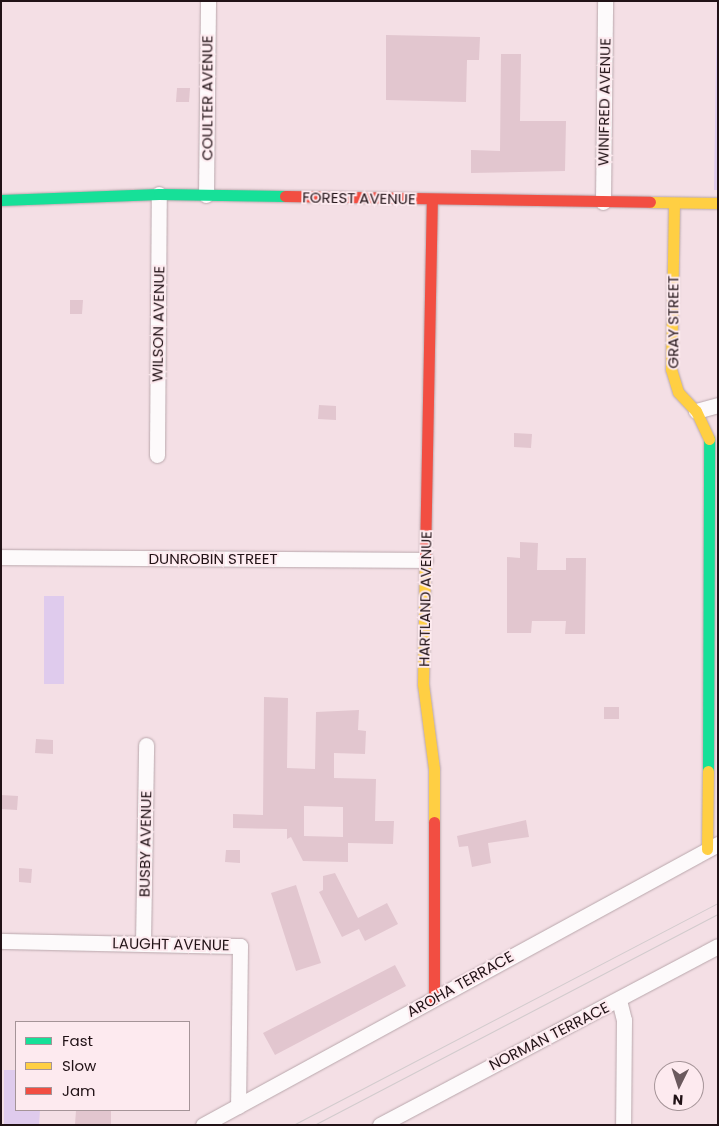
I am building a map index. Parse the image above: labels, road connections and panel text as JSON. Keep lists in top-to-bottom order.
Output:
{
  "streets": {
    "street": [
      "COULTER AVENUE",
      "WINIFRED AVENUE",
      "FOREST AVENUE",
      "GRAY STREET",
      "WILSON AVENUE",
      "DUNROBIN STREET",
      "HARTLAND AVENUE",
      "BUSBY AVENUE",
      "LAUGHT AVENUE",
      "AROHA TERRACE",
      "NORMAN TERRACE"
    ]
  },
  "crossings": [
    ["COULTER AVENUE", "FOREST AVENUE"],
    ["WINIFRED AVENUE", "FOREST AVENUE"],
    ["FOREST AVENUE", "GRAY STREET"],
    ["FOREST AVENUE", "WILSON AVENUE"],
    ["FOREST AVENUE", "HARTLAND AVENUE"],
    ["GRAY STREET", "AROHA TERRACE"],
    ["DUNROBIN STREET", "HARTLAND AVENUE"],
    ["HARTLAND AVENUE", "AROHA TERRACE"],
    ["BUSBY AVENUE", "LAUGHT AVENUE"],
    ["LAUGHT AVENUE", "AROHA TERRACE"]
  ],
  "legend": ["Fast", "Slow", "Jam"],
  "north": "bottom"
}
